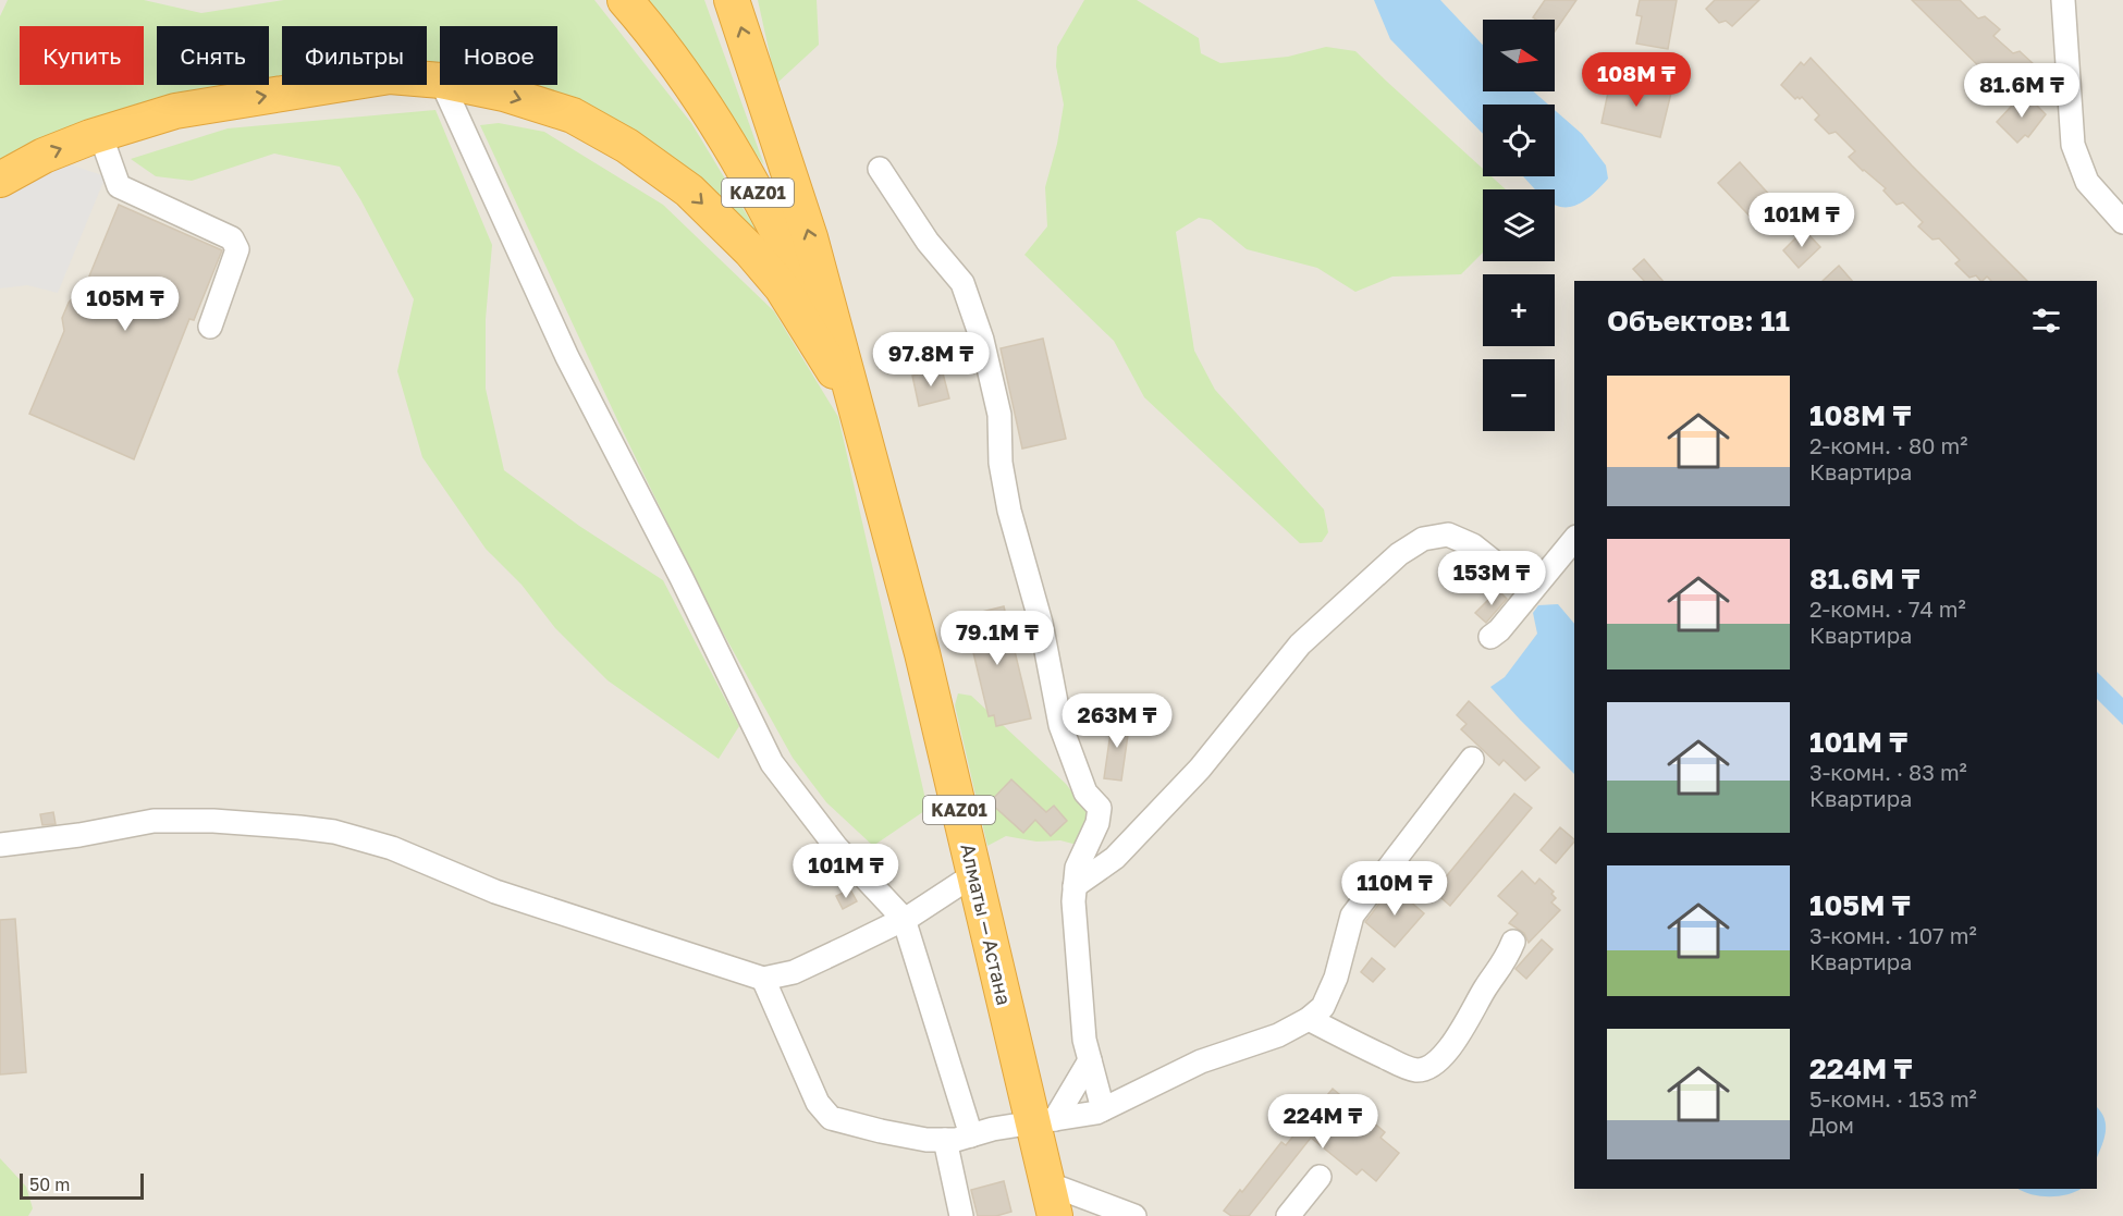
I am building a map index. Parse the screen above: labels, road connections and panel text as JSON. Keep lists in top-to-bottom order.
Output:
{
  "streets": {
    "highway": ["KАZ01", "Алматы — Астана"]
  },
  "crossings": [
    ["KАZ01", "Алматы — Астана"]
  ],
  "scale_bar": "50 m",
  "north": "right",
  "page": {
    "map_buttons": ["+", "−"],
    "chip": [
      "Купить",
      "Снять",
      "Фильтры",
      "Новое"
    ],
    "price": [
      "108M ₸",
      "81.6M ₸",
      "101M ₸",
      "105M ₸",
      "97.8M ₸",
      "153M ₸",
      "79.1M ₸",
      "263M ₸",
      "101M ₸",
      "110M ₸",
      "224M ₸"
    ],
    "heading": "Объектов: 11",
    "list": [
      {
        "name": "108M ₸",
        "note": "2-комн. · 80 m² · Квартира"
      },
      {
        "name": "81.6M ₸",
        "note": "2-комн. · 74 m² · Квартира"
      },
      {
        "name": "101M ₸",
        "note": "3-комн. · 83 m² · Квартира"
      },
      {
        "name": "105M ₸",
        "note": "3-комн. · 107 m² · Квартира"
      },
      {
        "name": "224M ₸",
        "note": "5-комн. · 153 m² · Дом"
      }
    ],
    "scale": "50 m"
  }
}
